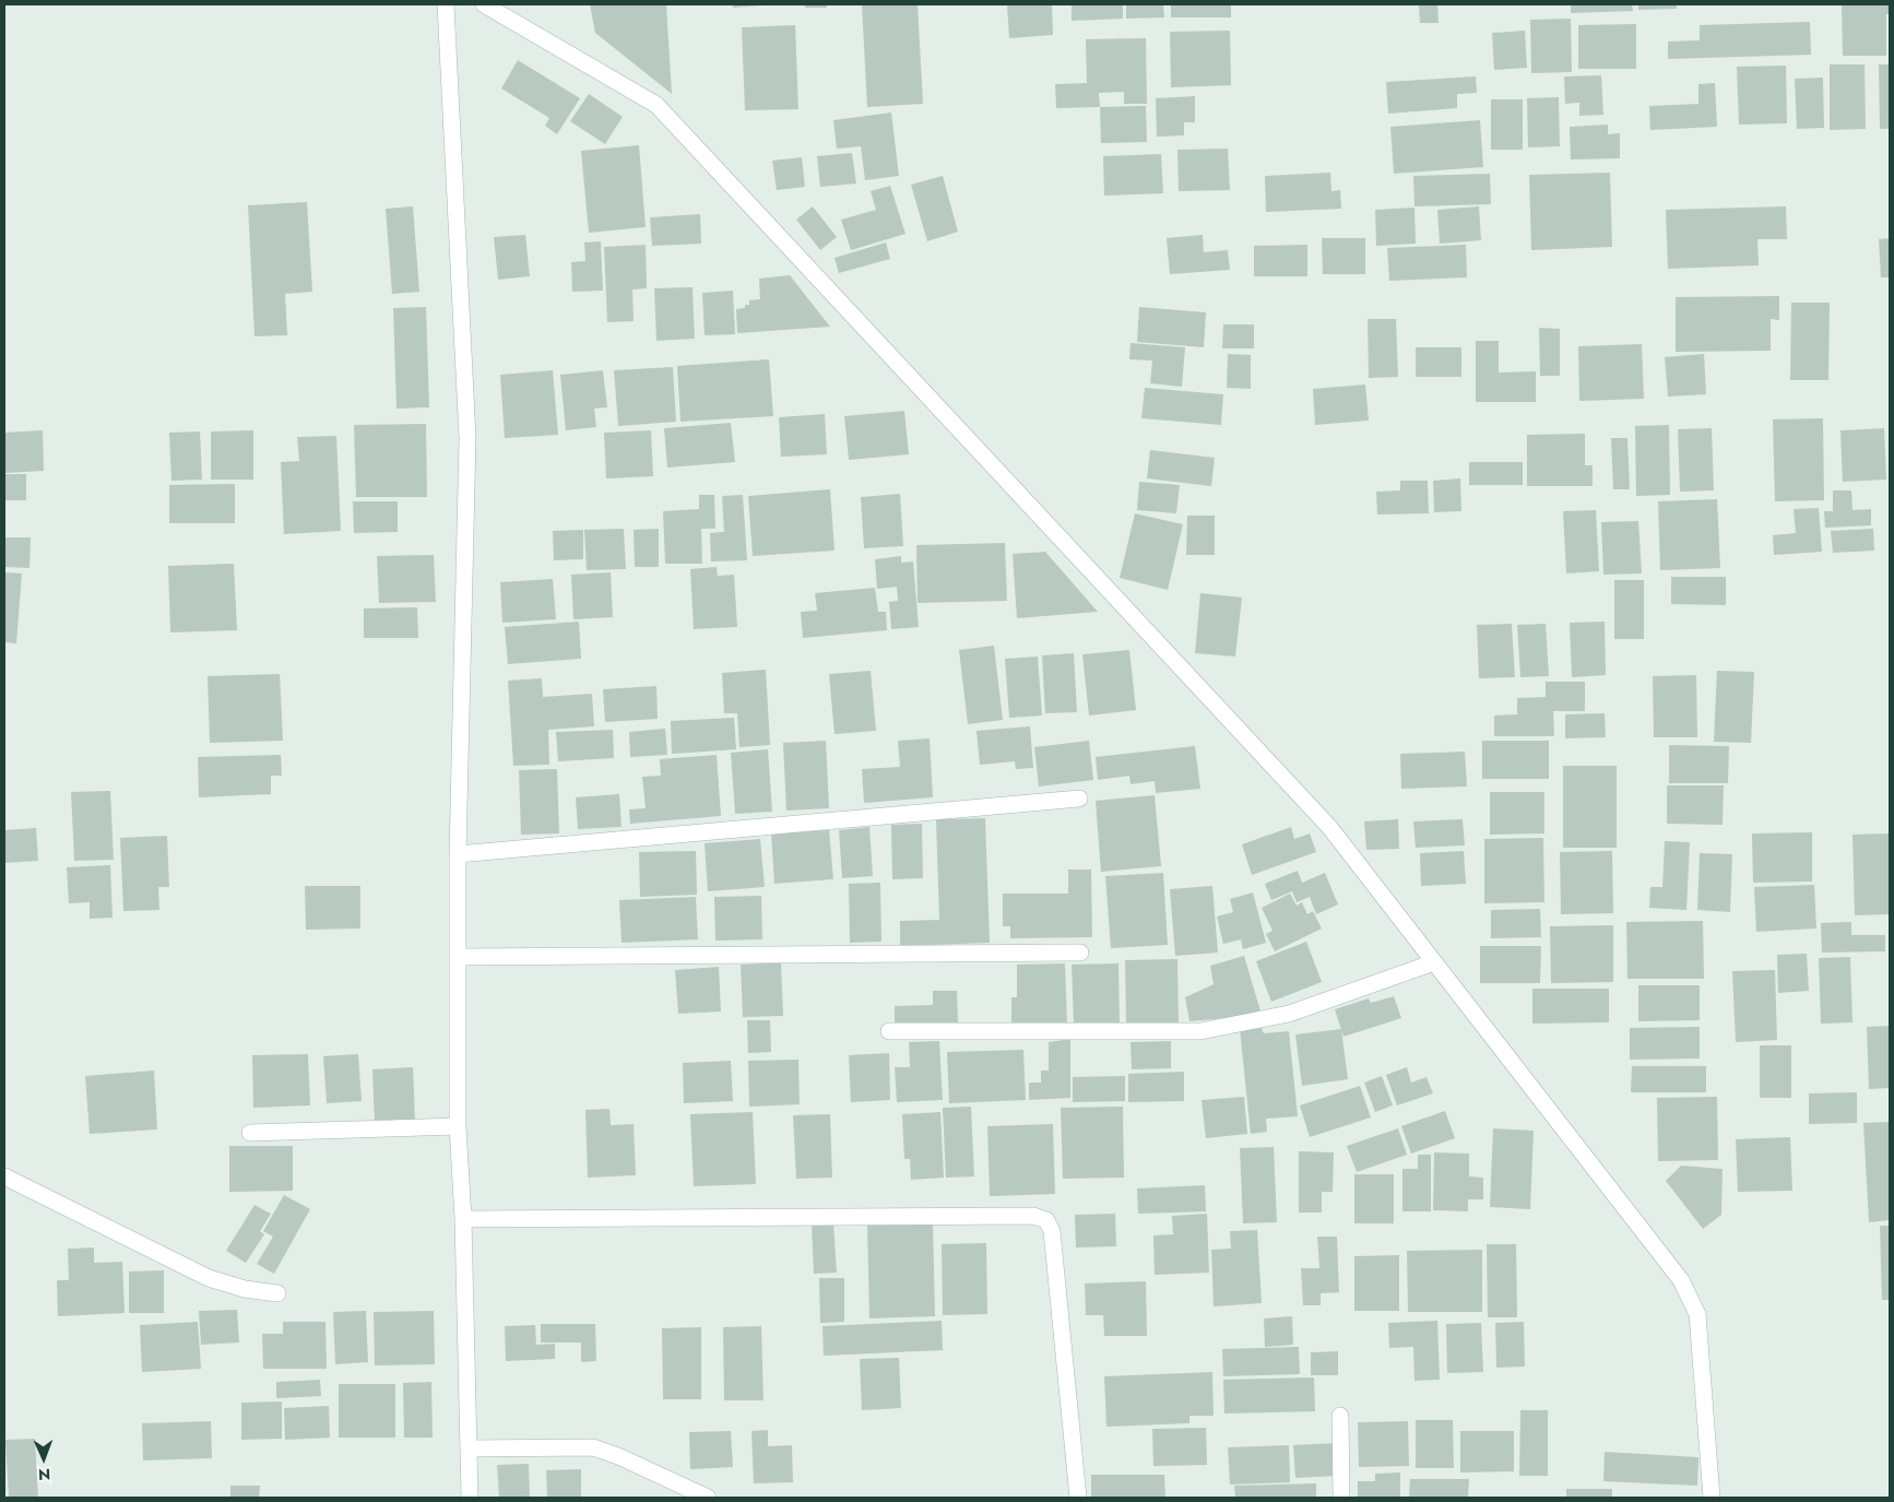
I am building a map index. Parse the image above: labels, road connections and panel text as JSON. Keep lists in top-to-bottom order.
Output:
{
  "north": "bottom"
}
